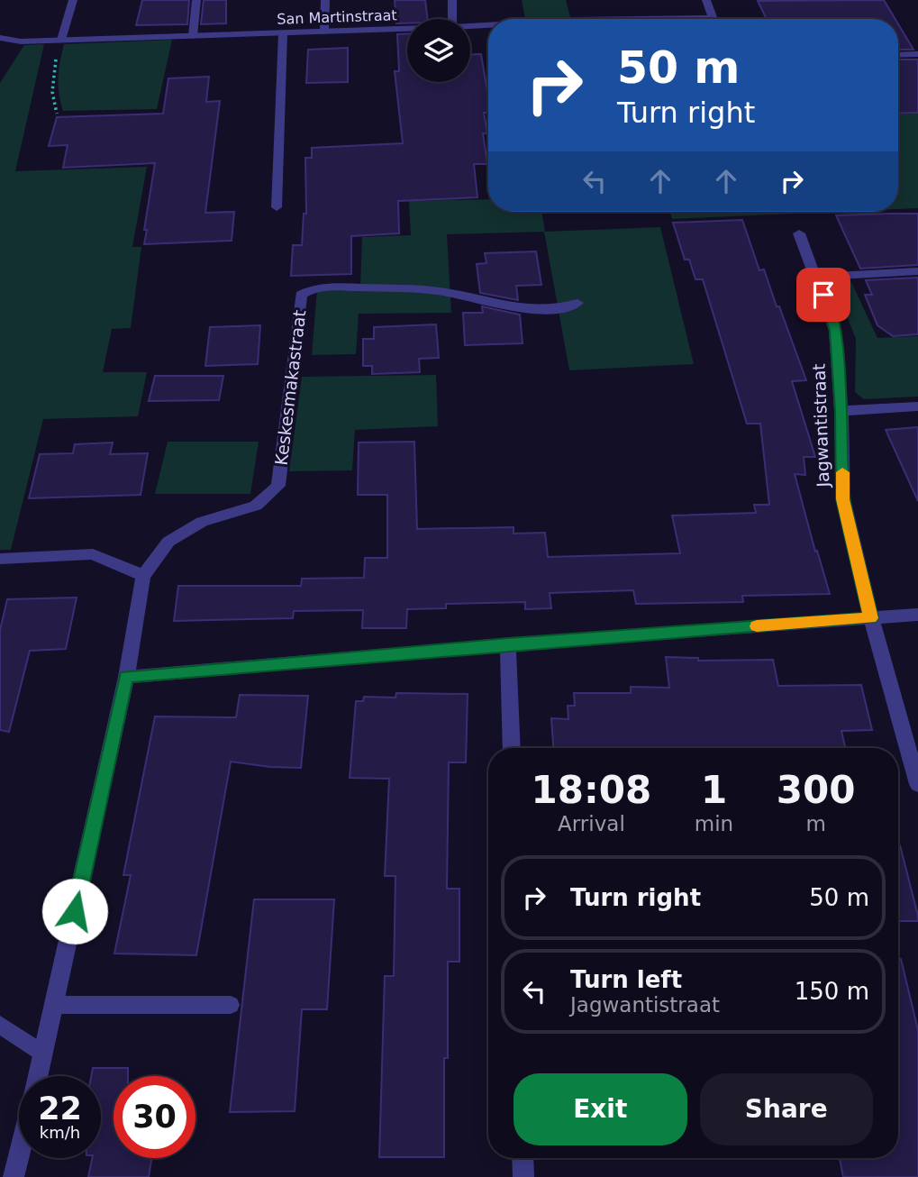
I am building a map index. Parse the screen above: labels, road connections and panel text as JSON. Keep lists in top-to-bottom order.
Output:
{
  "streets": {
    "street": ["San Martinstraat", "Keskesmakastraat", "Jagwantistraat"]
  },
  "page": {
    "turn": ["50 m", "Turn right"],
    "eta": [
      "18:08",
      "Arrival",
      "1",
      "min",
      "300",
      "m"
    ],
    "list": [
      {
        "name": "Turn right",
        "value": "50 m"
      },
      {
        "name": "Turn left",
        "note": "Jagwantistraat",
        "value": "150 m"
      }
    ],
    "buttons": ["Exit", "Share"],
    "speed": "22 km/h",
    "limit": "30"
  }
}
